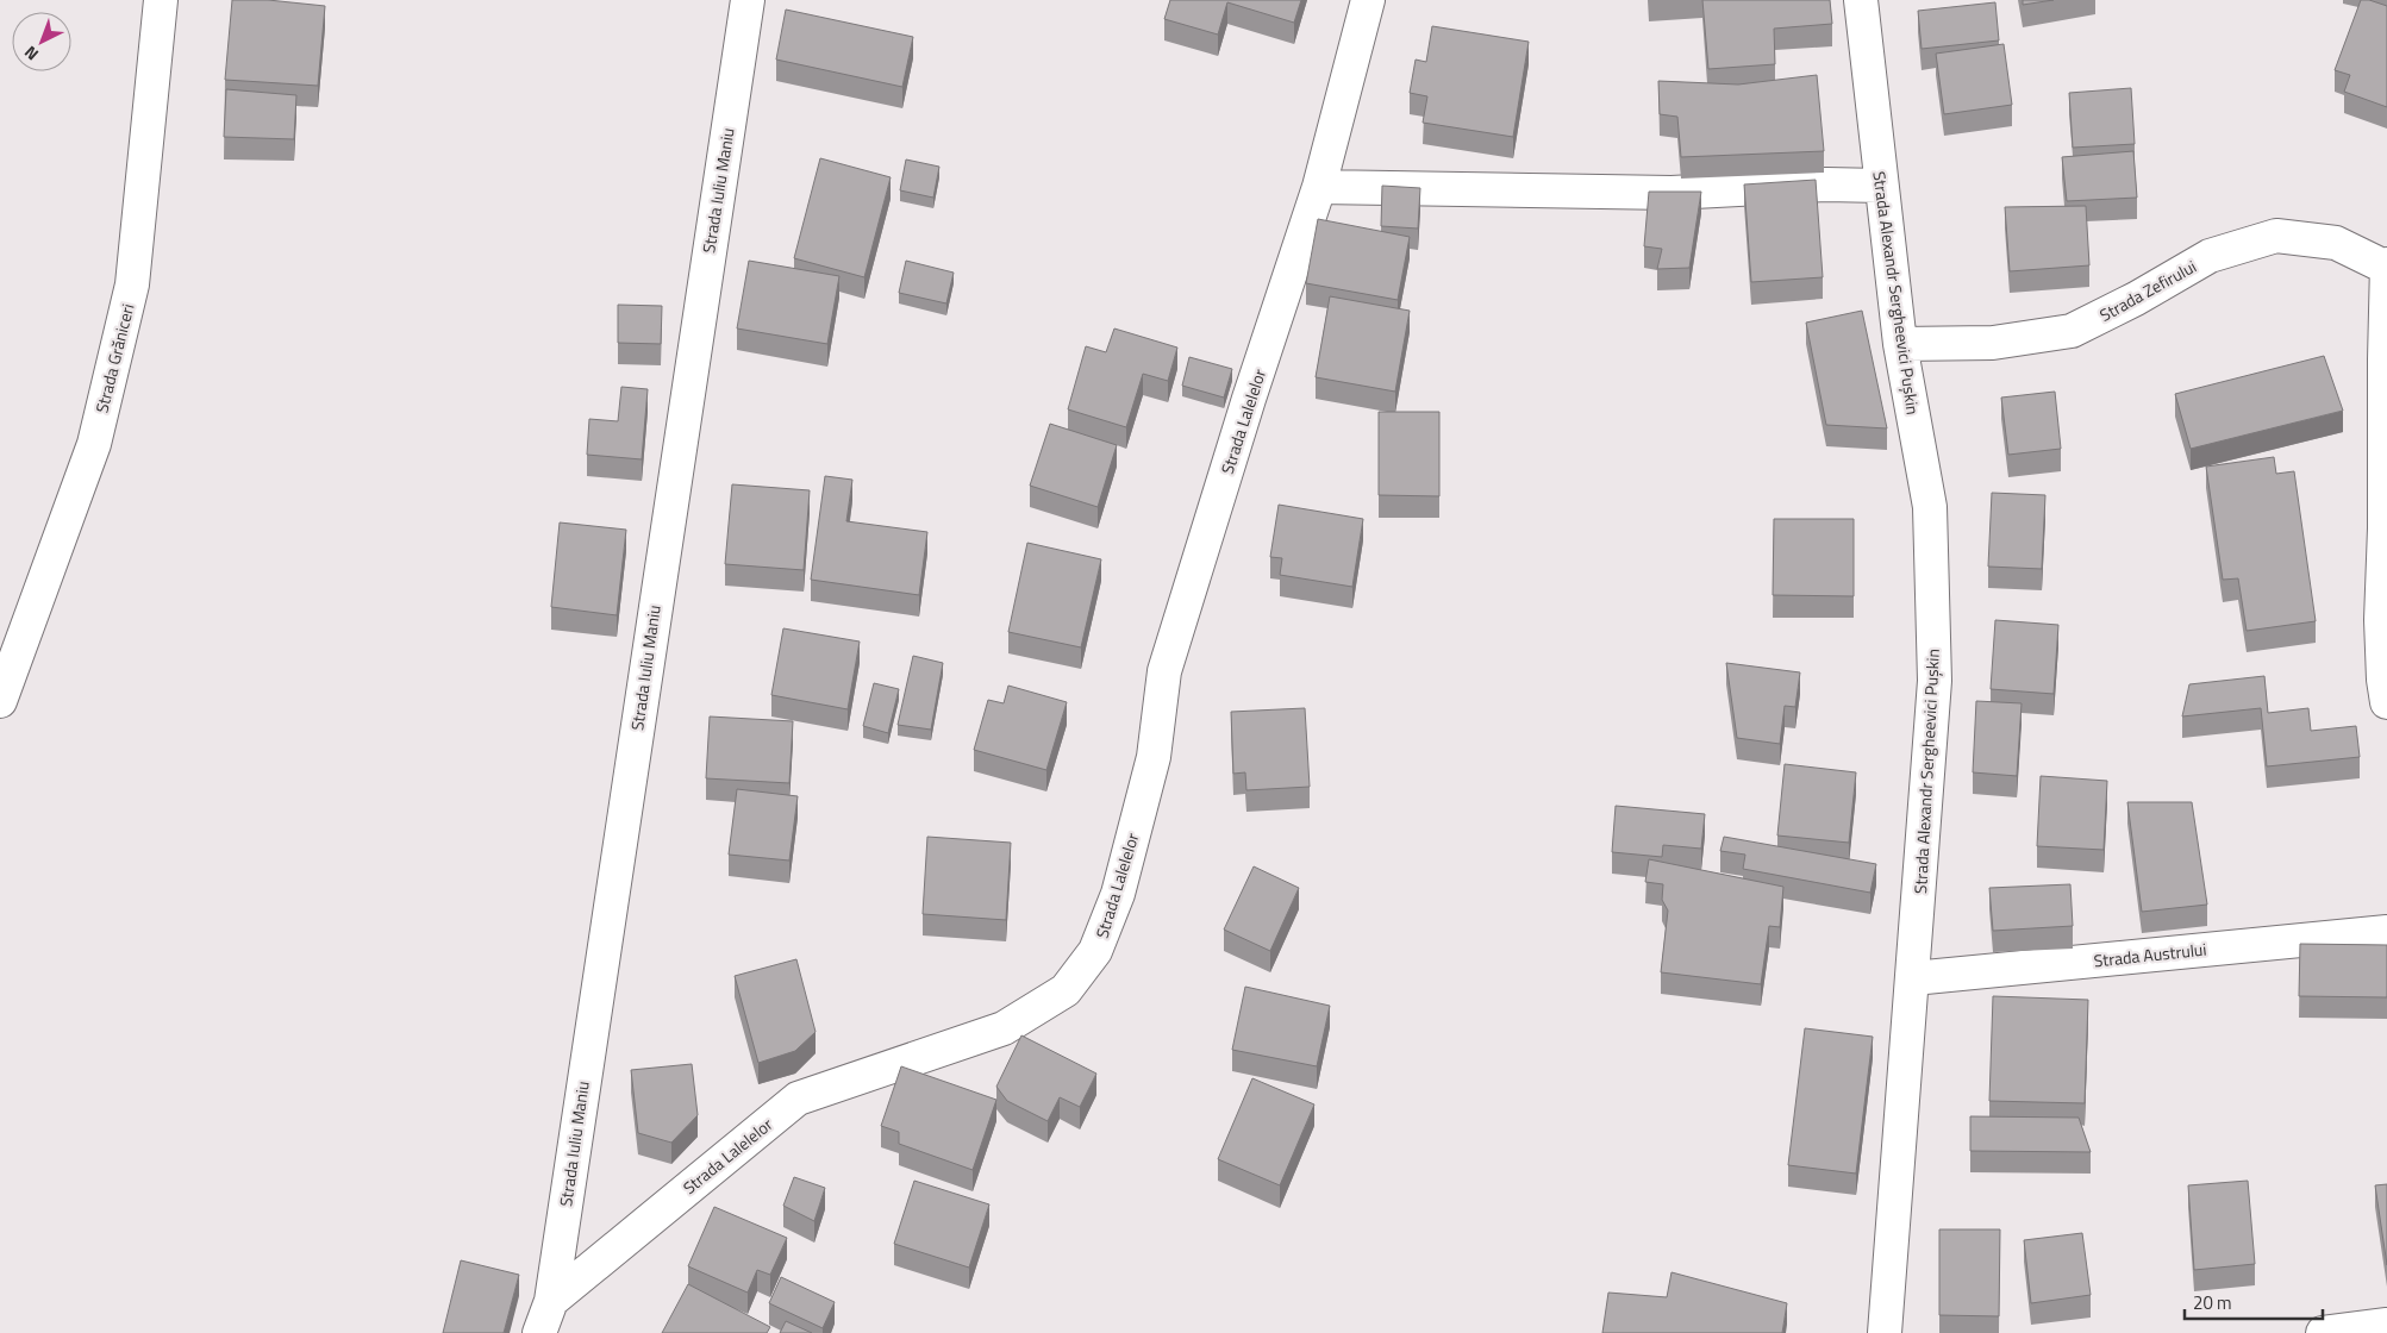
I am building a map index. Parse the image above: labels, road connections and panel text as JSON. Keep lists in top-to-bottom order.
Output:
{
  "streets": {
    "street": [
      "Strada Iuliu Maniu",
      "Strada Zefirului",
      "Strada Alexandr Sergheevici Pușkin",
      "Strada Grăniceri",
      "Strada Lalelelor",
      "Strada Austrului"
    ]
  },
  "crossings": [
    ["Strada Iuliu Maniu", "Strada Lalelelor"],
    ["Strada Zefirului", "Strada Alexandr Sergheevici Pușkin"],
    ["Strada Alexandr Sergheevici Pușkin", "Strada Austrului"]
  ],
  "scale_bar": "20 m",
  "north": "bottom left"
}
